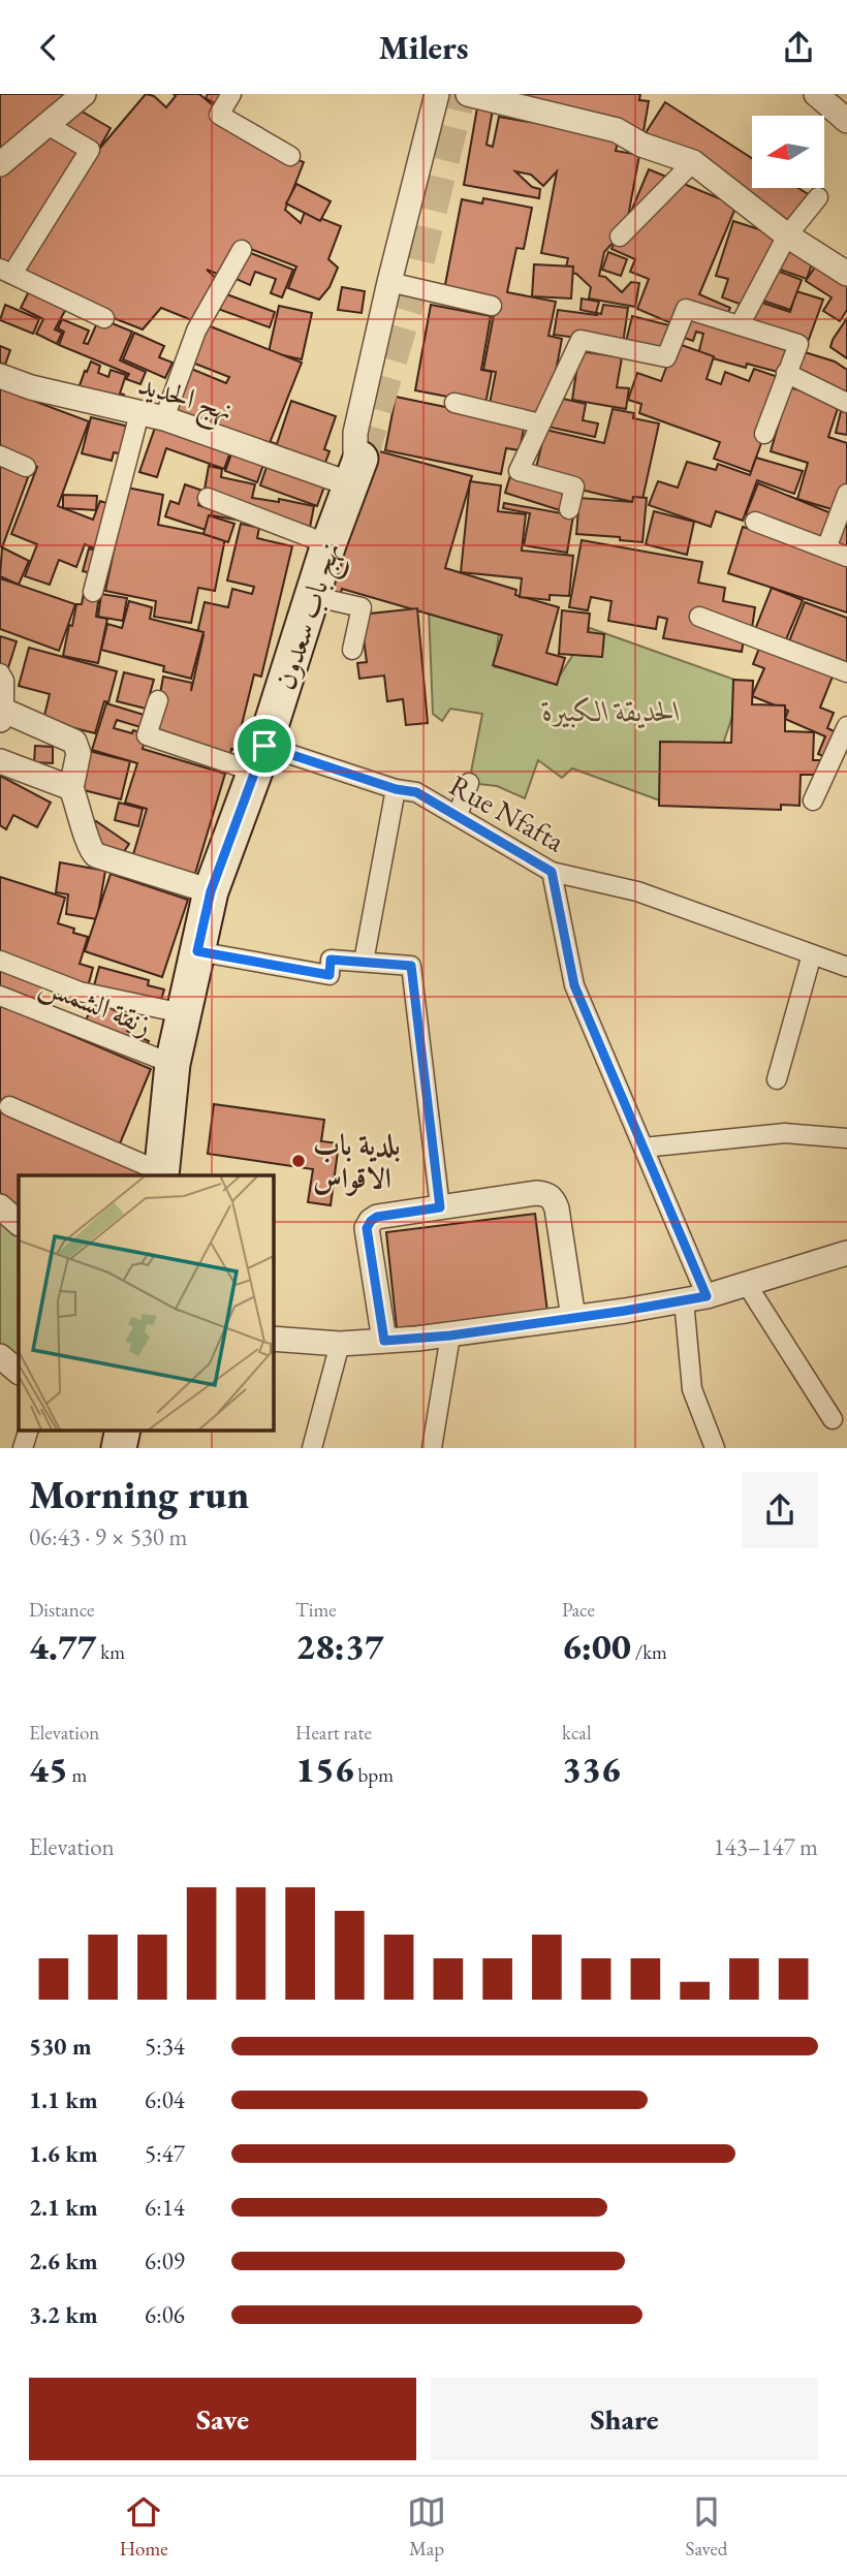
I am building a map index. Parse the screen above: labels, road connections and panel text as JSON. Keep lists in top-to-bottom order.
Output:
{
  "streets": {
    "main road": ["نهج باب سعدون"],
    "street": ["نهج الحديد", "Rue Nfafta", "زنقة الشمس"]
  },
  "crossings": [
    ["نهج الحديد", "نهج باب سعدون"],
    ["نهج باب سعدون", "Rue Nfafta"],
    ["نهج باب سعدون", "زنقة الشمس"]
  ],
  "parks": ["الحديقة الكبيرة"],
  "places": ["بلدية باب الاقواس"],
  "north": "left",
  "page": {
    "header": "Milers",
    "heading": ["Morning run", "06:43 · 9 × 530 m"],
    "stats": [
      ["Distance", "4.77 km"],
      ["Time", "28:37"],
      ["Pace", "6:00 /km"],
      ["Elevation", "45 m"],
      ["Heart rate", "156 bpm"],
      ["kcal", "336"]
    ],
    "chart": ["Elevation", "143–147 m"],
    "list": [
      {
        "name": "530 m",
        "note": "5:34"
      },
      {
        "name": "1.1 km",
        "note": "6:04"
      },
      {
        "name": "1.6 km",
        "note": "5:47"
      },
      {
        "name": "2.1 km",
        "note": "6:14"
      },
      {
        "name": "2.6 km",
        "note": "6:09"
      },
      {
        "name": "3.2 km",
        "note": "6:06"
      }
    ],
    "buttons": ["Save", "Share"],
    "tabs": ["Home", "Map", "Saved"]
  }
}
